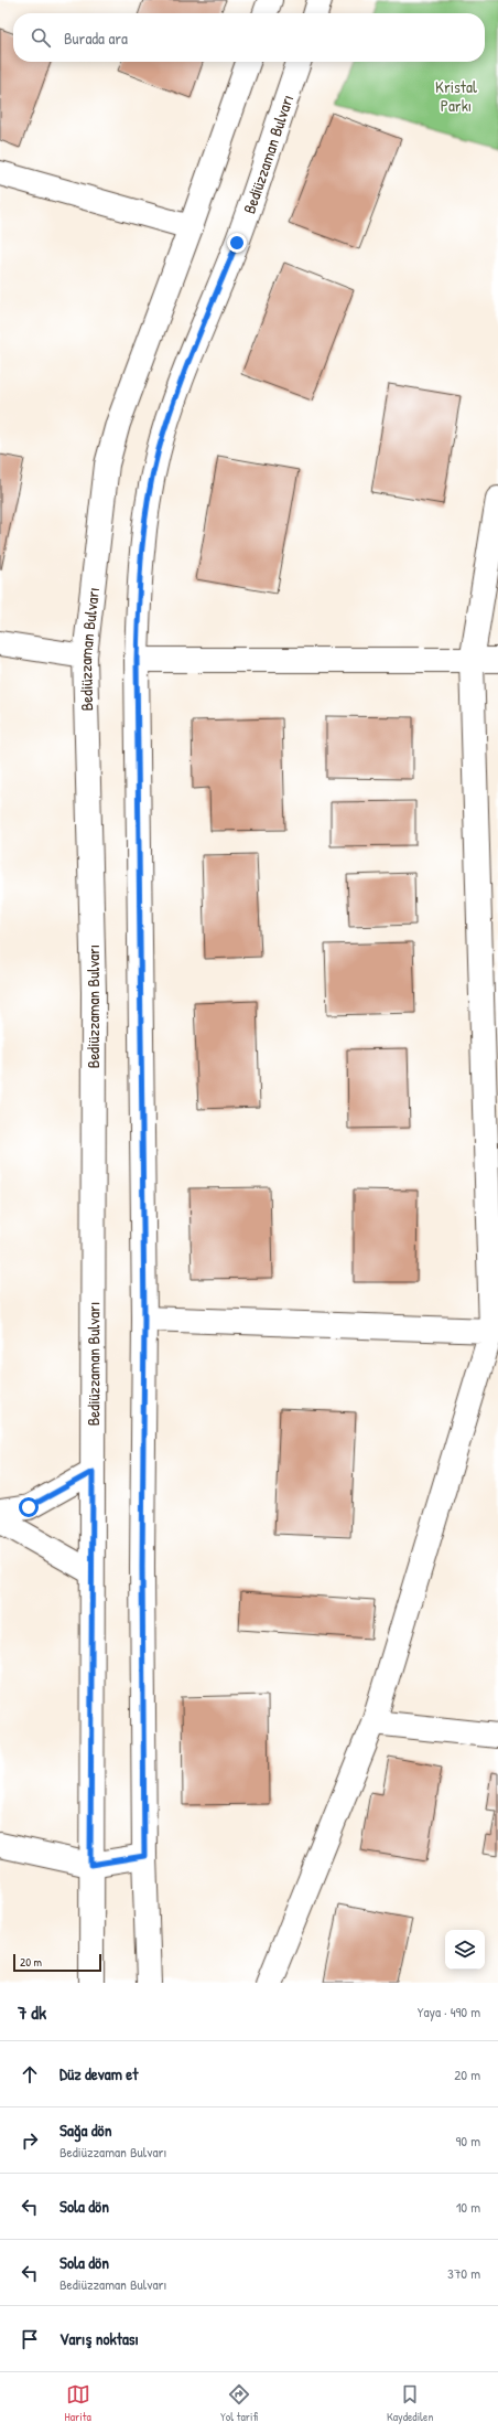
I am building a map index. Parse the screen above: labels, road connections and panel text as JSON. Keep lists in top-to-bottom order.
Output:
{
  "streets": {
    "street": ["Bediüzzaman Bulvarı"]
  },
  "parks": ["Kristal Parkı"],
  "scale_bar": "20 m",
  "page": {
    "search": "Burada ara",
    "scale": "20 m",
    "heading": ["7 dk", "Yaya · 490 m"],
    "list": [
      ["Düz devam et", "20 m"],
      ["Sağa dön", "Bediüzzaman Bulvarı", "90 m"],
      ["Sola dön", "10 m"],
      ["Sola dön", "Bediüzzaman Bulvarı", "370 m"],
      "Varış noktası"
    ],
    "nav": ["Harita", "Yol tarifi", "Kaydedilen"]
  }
}
